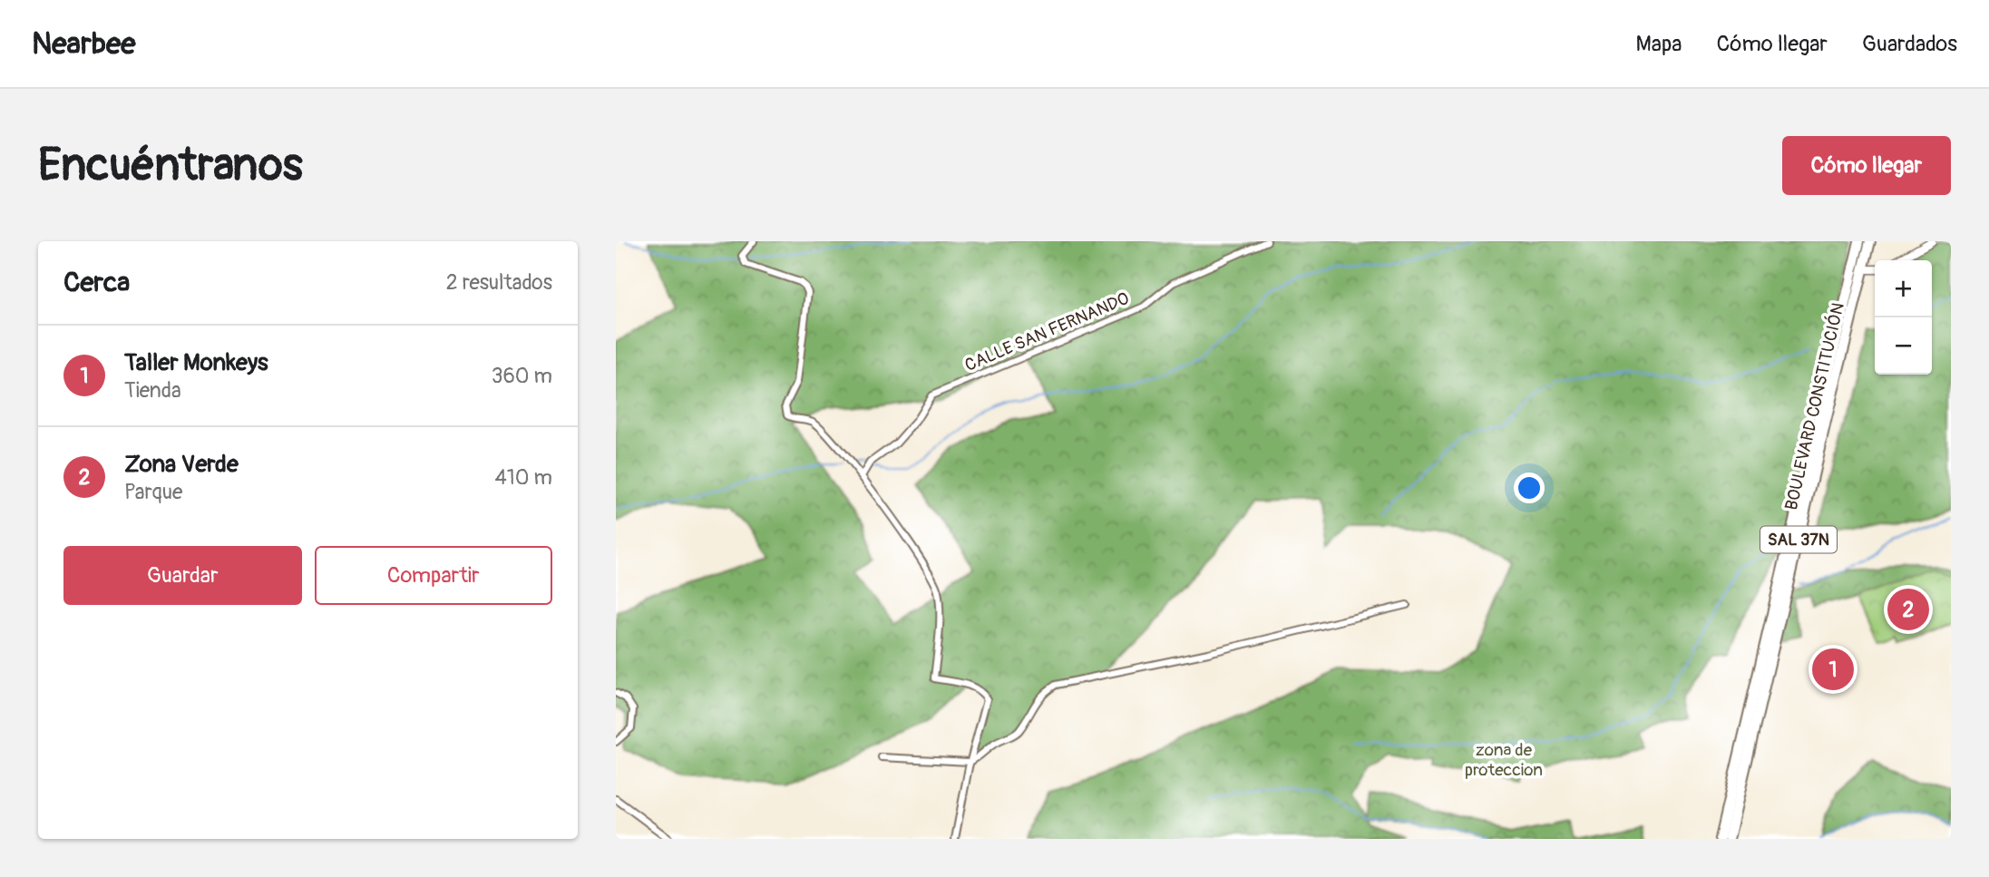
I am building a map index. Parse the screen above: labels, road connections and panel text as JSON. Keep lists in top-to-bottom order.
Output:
{
  "streets": {
    "highway": ["BOULEVARD CONSTITUCIÓN", "SAL 37N"],
    "street": ["CALLE SAN FERNANDO"]
  },
  "parks": ["zona de proteccion"],
  "page": {
    "header": "Nearbee",
    "nav": ["Mapa", "Cómo llegar", "Guardados"],
    "buttons": [
      "Cómo llegar",
      ["Guardar", "Compartir"]
    ],
    "title": "Encuéntranos",
    "heading": ["Cerca", "2 resultados"],
    "map_buttons": ["+", "−"],
    "list": [
      {
        "mark": "1",
        "name": "Taller Monkeys",
        "note": "Tienda",
        "value": "360 m"
      },
      {
        "mark": "2",
        "name": "Zona Verde",
        "note": "Parque",
        "value": "410 m"
      }
    ],
    "pins": ["2", "1"]
  }
}
